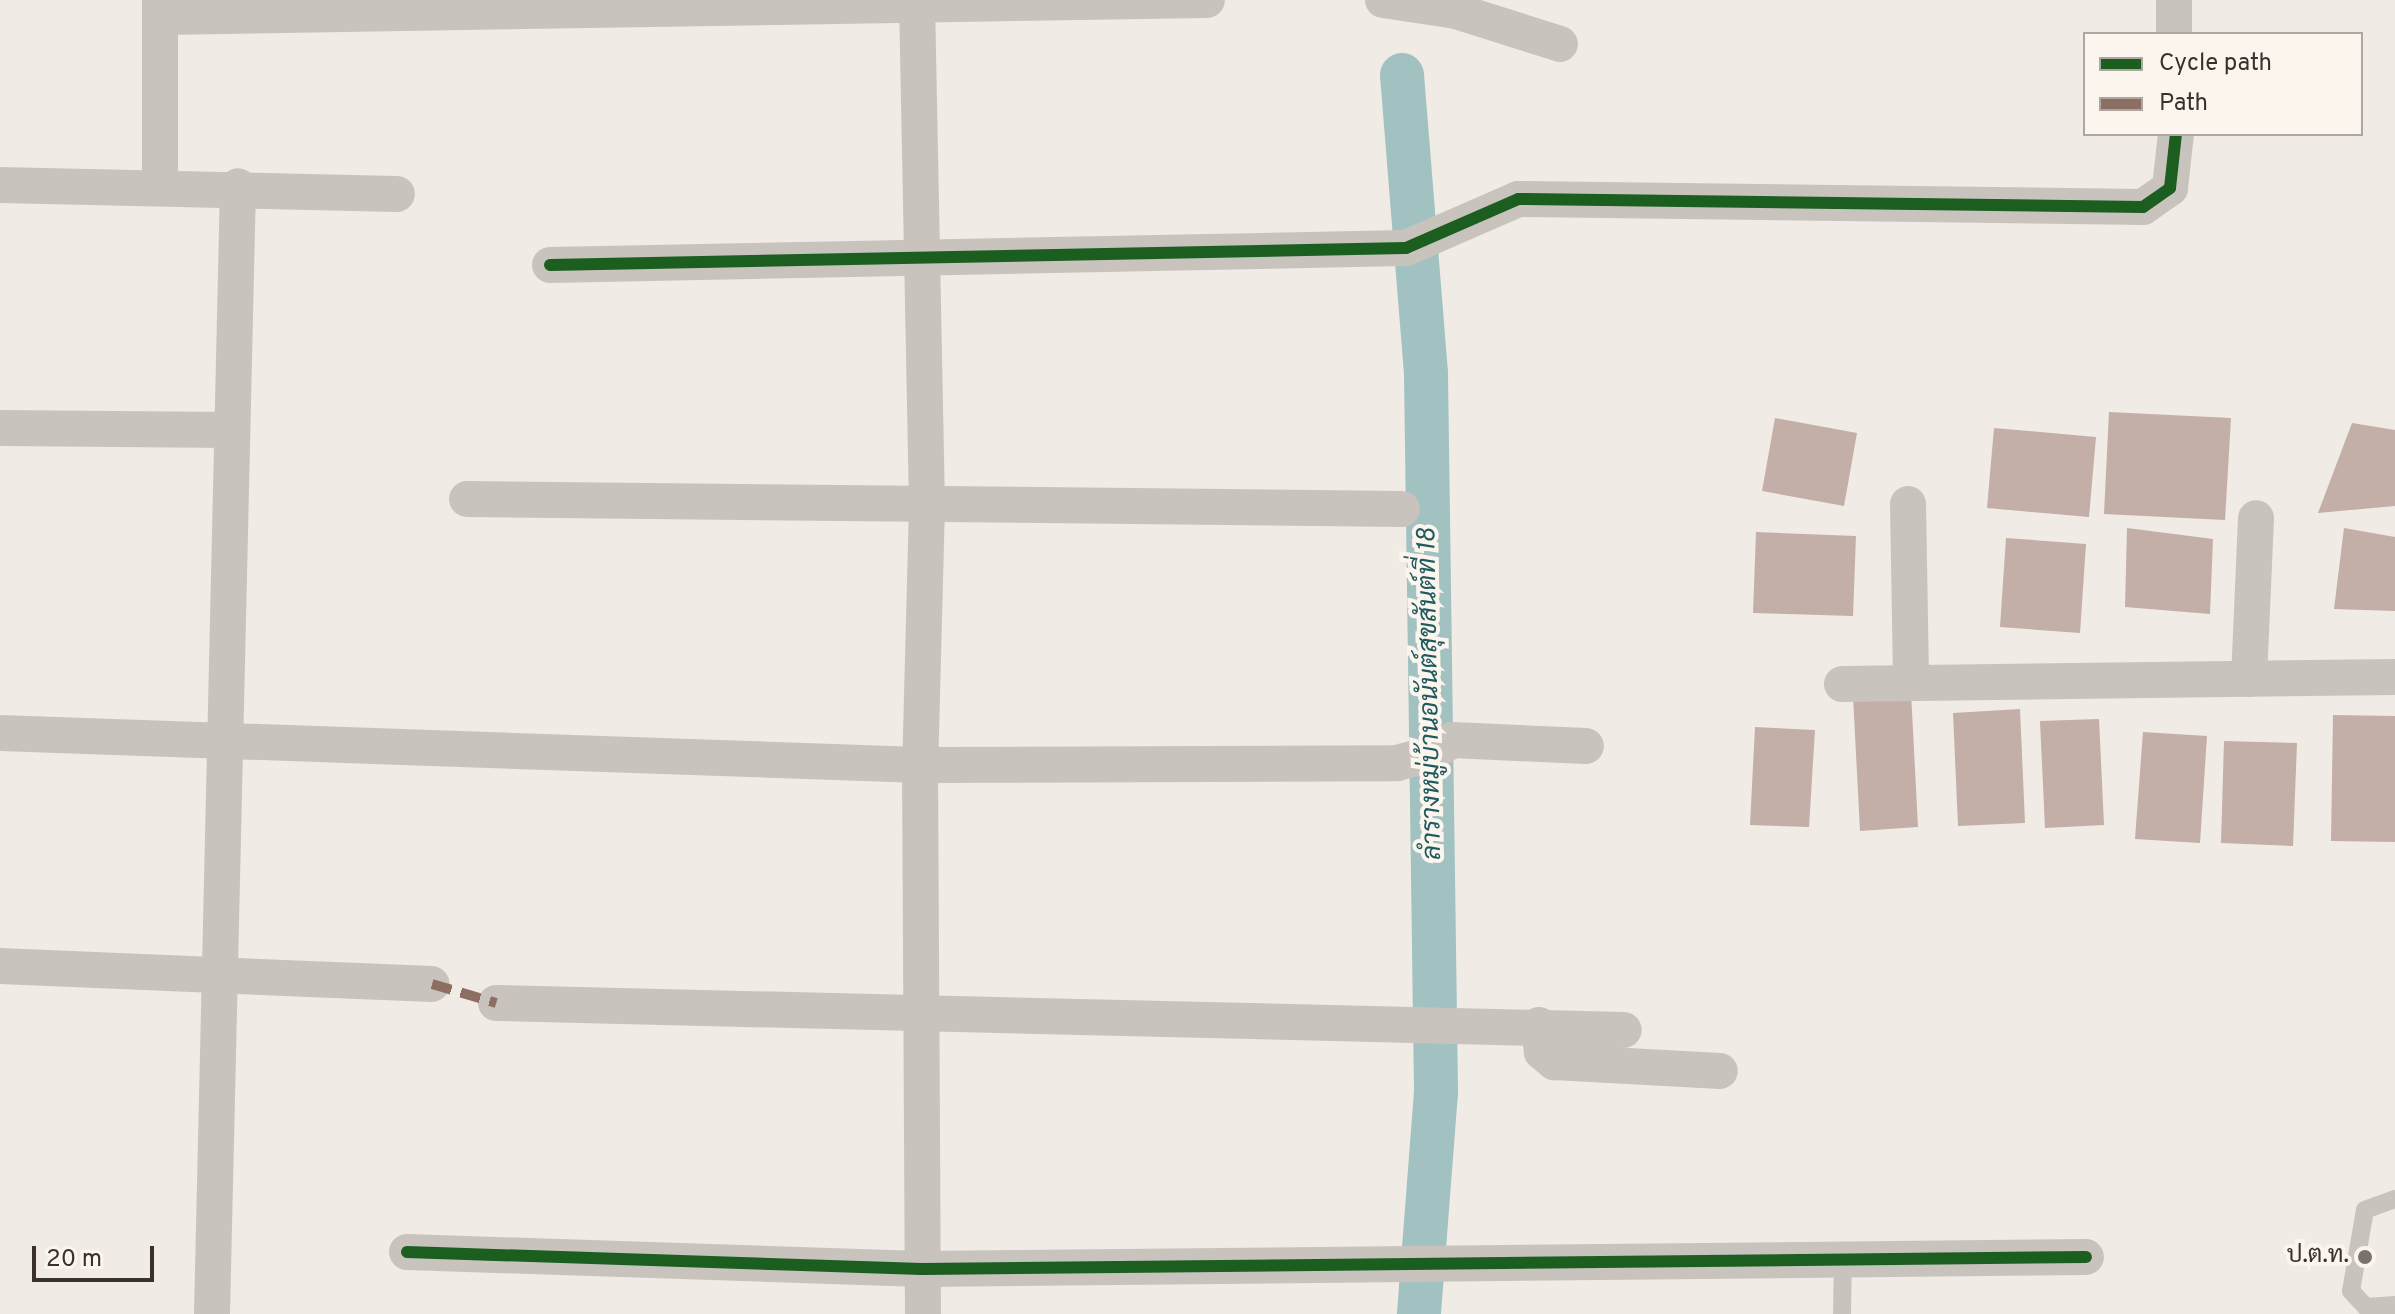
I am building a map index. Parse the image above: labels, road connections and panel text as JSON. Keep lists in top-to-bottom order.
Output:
{
  "water": ["ลำรางหมู่บ้านอนันต์สุขสันต์ที่ 18"],
  "places": ["ป.ต.ท."],
  "legend": ["Cycle path", "Path"],
  "scale_bar": "20 m"
}
